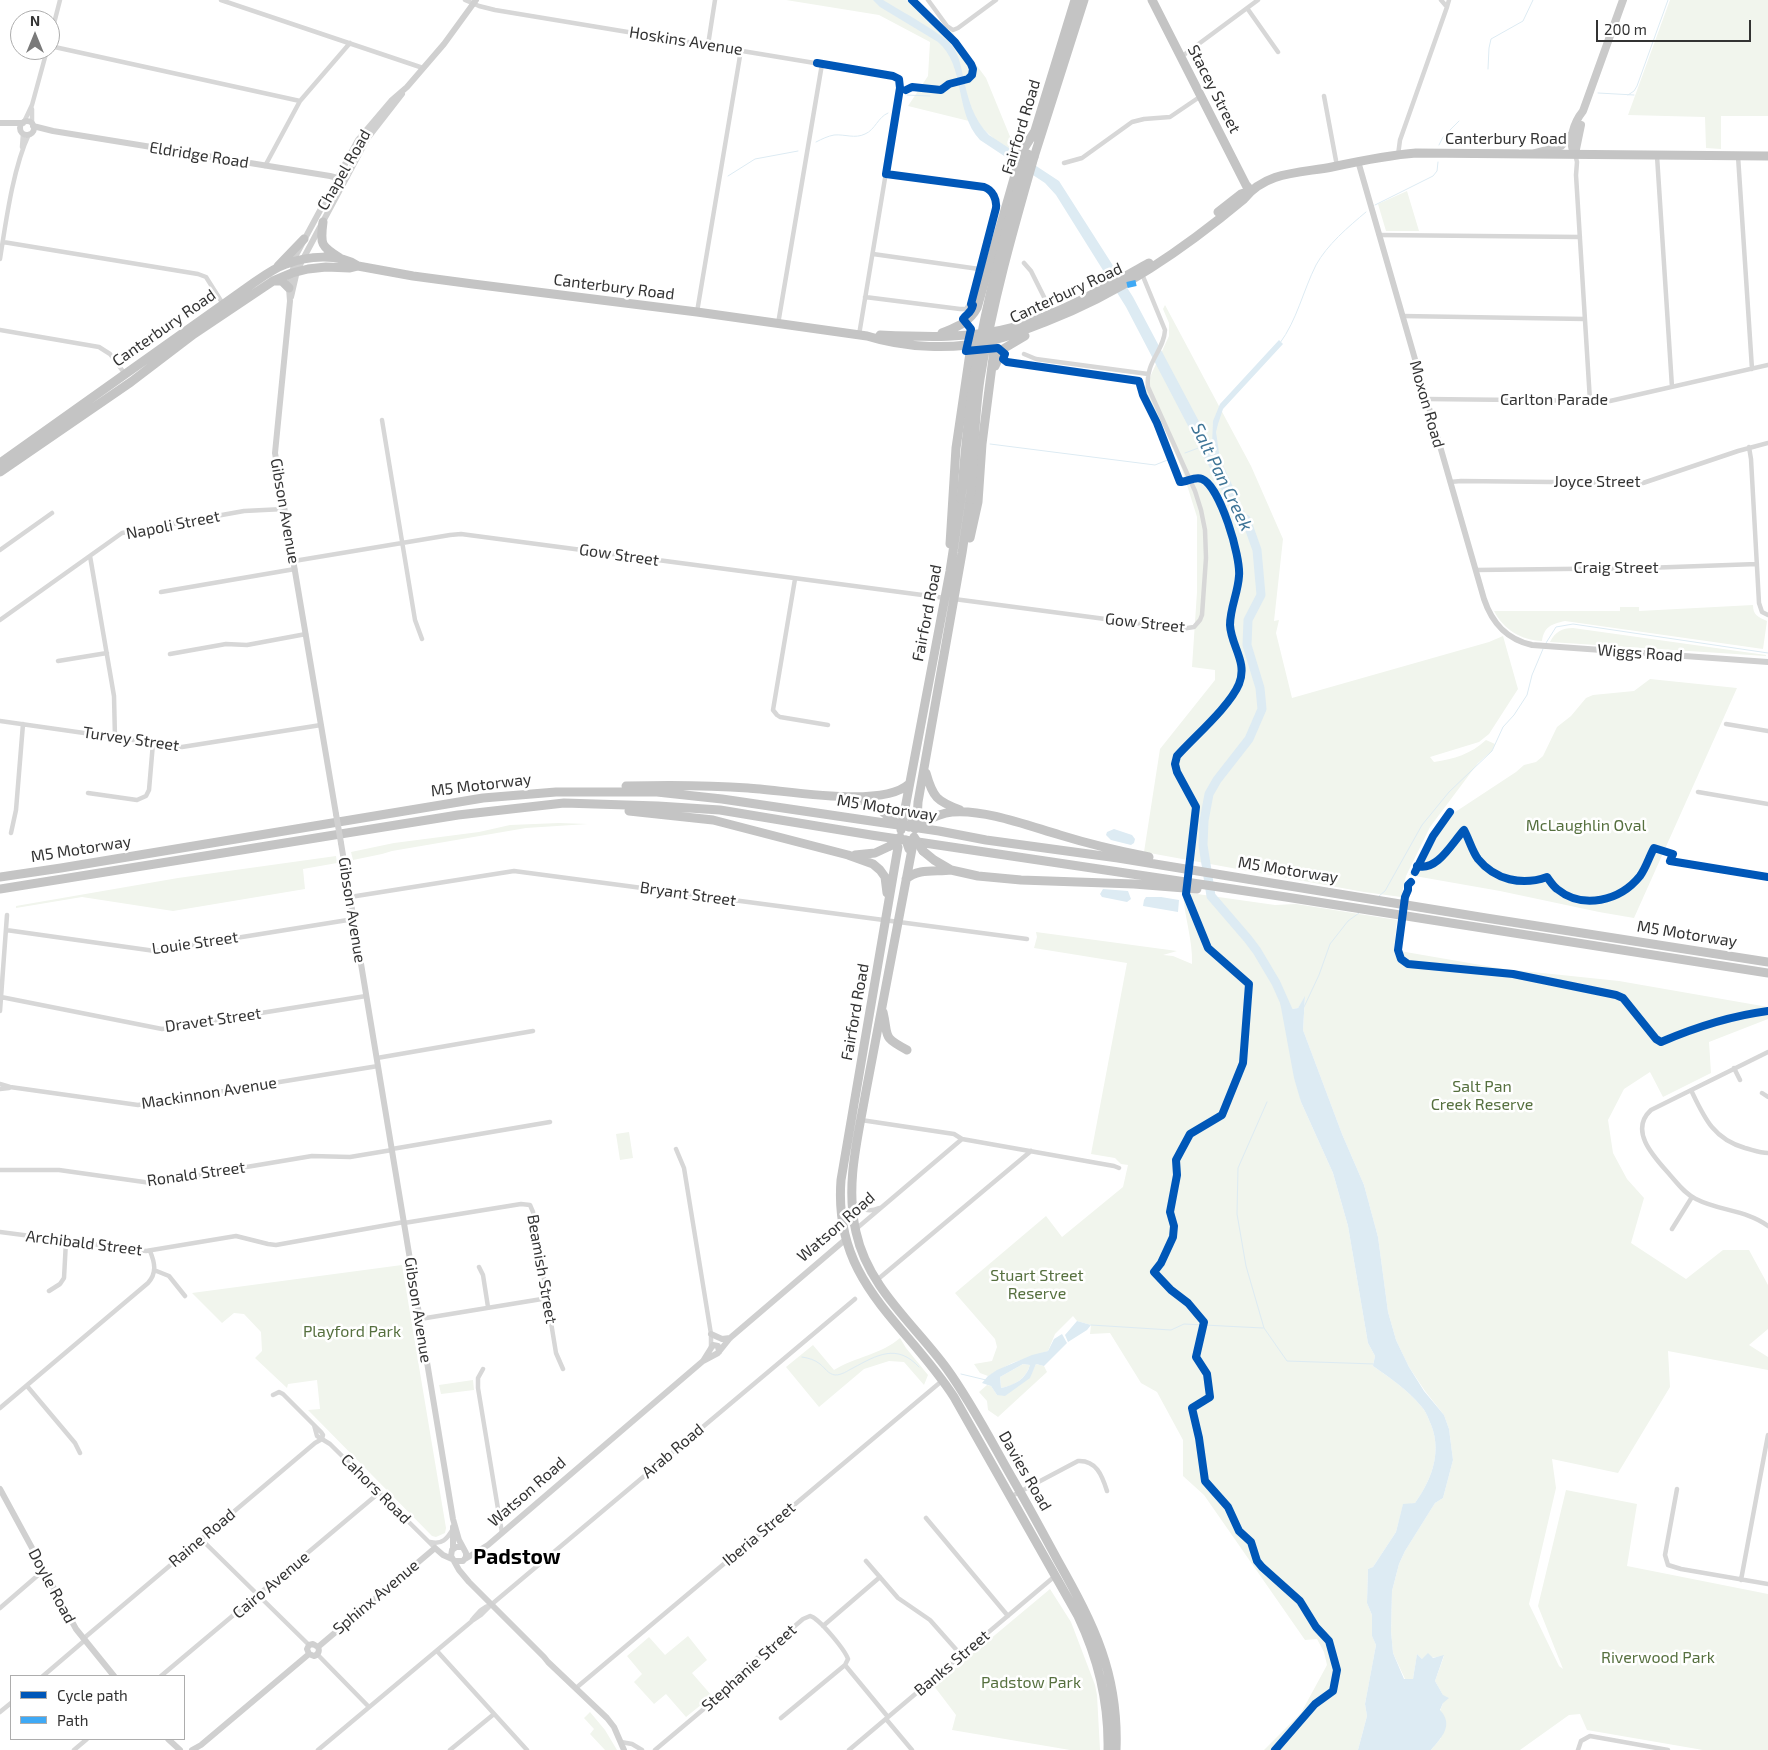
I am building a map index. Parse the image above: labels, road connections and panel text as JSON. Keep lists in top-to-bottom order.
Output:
{
  "streets": {
    "highway": [
      "Stacey Street",
      "Fairford Road",
      "Canterbury Road",
      "M5 Motorway",
      "Watson Road",
      "Davies Road"
    ],
    "main road": [
      "Eldridge Road",
      "Chapel Road",
      "Moxon Road",
      "Gibson Avenue",
      "Wiggs Road",
      "Cahors Road",
      "Doyle Road",
      "Sphinx Avenue"
    ],
    "street": [
      "Hoskins Avenue",
      "Carlton Parade",
      "Joyce Street",
      "Napoli Street",
      "Gow Street",
      "Craig Street",
      "Turvey Street",
      "Bryant Street",
      "Louie Street",
      "Dravet Street",
      "Mackinnon Avenue",
      "Ronald Street",
      "Archibald Street",
      "Beamish Street",
      "Arab Road",
      "Iberia Street",
      "Raine Road",
      "Cairo Avenue",
      "Banks Street",
      "Stephanie Street"
    ]
  },
  "crossings": [
    ["Hoskins Avenue", "Chapel Road"],
    ["Stacey Street", "Canterbury Road"],
    ["Fairford Road", "Gow Street"],
    ["Fairford Road", "Bryant Street"],
    ["Fairford Road", "Watson Road"],
    ["Fairford Road", "Davies Road"],
    ["Canterbury Road", "Chapel Road"],
    ["Canterbury Road", "Moxon Road"],
    ["Canterbury Road", "Gibson Avenue"],
    ["Canterbury Road", "Gow Street"],
    ["Eldridge Road", "Chapel Road"],
    ["Chapel Road", "Gibson Avenue"],
    ["Carlton Parade", "Moxon Road"],
    ["Moxon Road", "Joyce Street"],
    ["Moxon Road", "Craig Street"],
    ["Moxon Road", "Wiggs Road"],
    ["Gibson Avenue", "Napoli Street"],
    ["Gibson Avenue", "Gow Street"],
    ["Gibson Avenue", "Turvey Street"],
    ["Gibson Avenue", "Bryant Street"],
    ["Gibson Avenue", "Louie Street"],
    ["Gibson Avenue", "Dravet Street"],
    ["Gibson Avenue", "Mackinnon Avenue"],
    ["Gibson Avenue", "Ronald Street"],
    ["Gibson Avenue", "Watson Road"],
    ["Gibson Avenue", "Archibald Street"],
    ["Gibson Avenue", "Beamish Street"],
    ["Gibson Avenue", "Cahors Road"],
    ["Watson Road", "Davies Road"],
    ["Watson Road", "Cahors Road"],
    ["Archibald Street", "Beamish Street"],
    ["Arab Road", "Cahors Road"],
    ["Davies Road", "Iberia Street"],
    ["Davies Road", "Banks Street"],
    ["Cahors Road", "Iberia Street"],
    ["Cahors Road", "Raine Road"],
    ["Cahors Road", "Cairo Avenue"],
    ["Cahors Road", "Sphinx Avenue"],
    ["Raine Road", "Doyle Road"],
    ["Banks Street", "Stephanie Street"]
  ],
  "districts": ["Padstow"],
  "water": ["Salt Pan Creek"],
  "parks": [
    "McLaughlin Oval",
    "Salt Pan Creek Reserve",
    "Stuart Street Reserve",
    "Playford Park",
    "Riverwood Park",
    "Padstow Park"
  ],
  "legend": ["Cycle path", "Path"],
  "scale_bar": "200 m",
  "north": "top"
}
